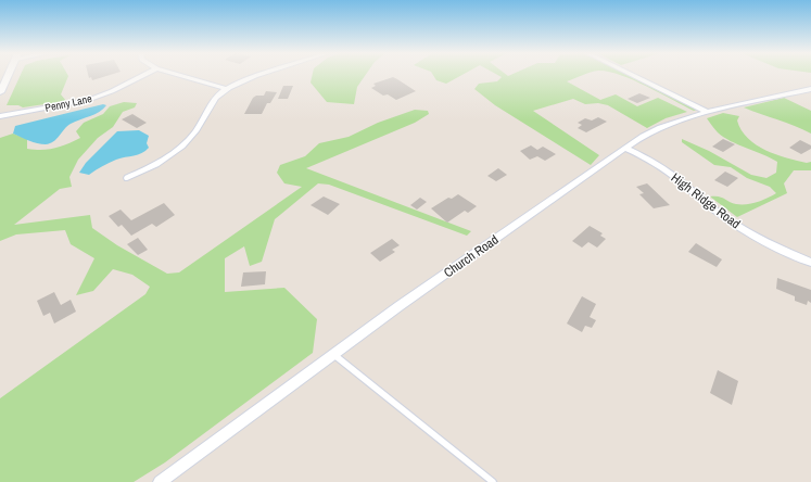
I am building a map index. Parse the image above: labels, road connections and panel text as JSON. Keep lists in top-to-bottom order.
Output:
{
  "streets": {
    "street": ["Penny Lane", "High Ridge Road", "Church Road"]
  },
  "crossings": [
    ["High Ridge Road", "Church Road"]
  ]
}
